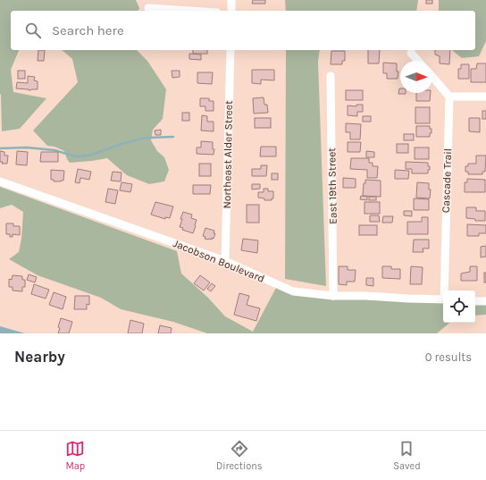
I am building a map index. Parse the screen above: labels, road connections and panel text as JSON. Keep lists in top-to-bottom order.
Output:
{
  "streets": {
    "street": [
      "Northeast Alder Street",
      "Cascade Trail",
      "East 19th Street",
      "Jacobson Boulevard"
    ]
  },
  "crossings": [
    ["Northeast Alder Street", "Jacobson Boulevard"],
    ["East 19th Street", "Jacobson Boulevard"]
  ],
  "north": "right",
  "page": {
    "search": "Search here",
    "heading": ["Nearby", "0 results"],
    "nav": ["Map", "Directions", "Saved"]
  }
}
